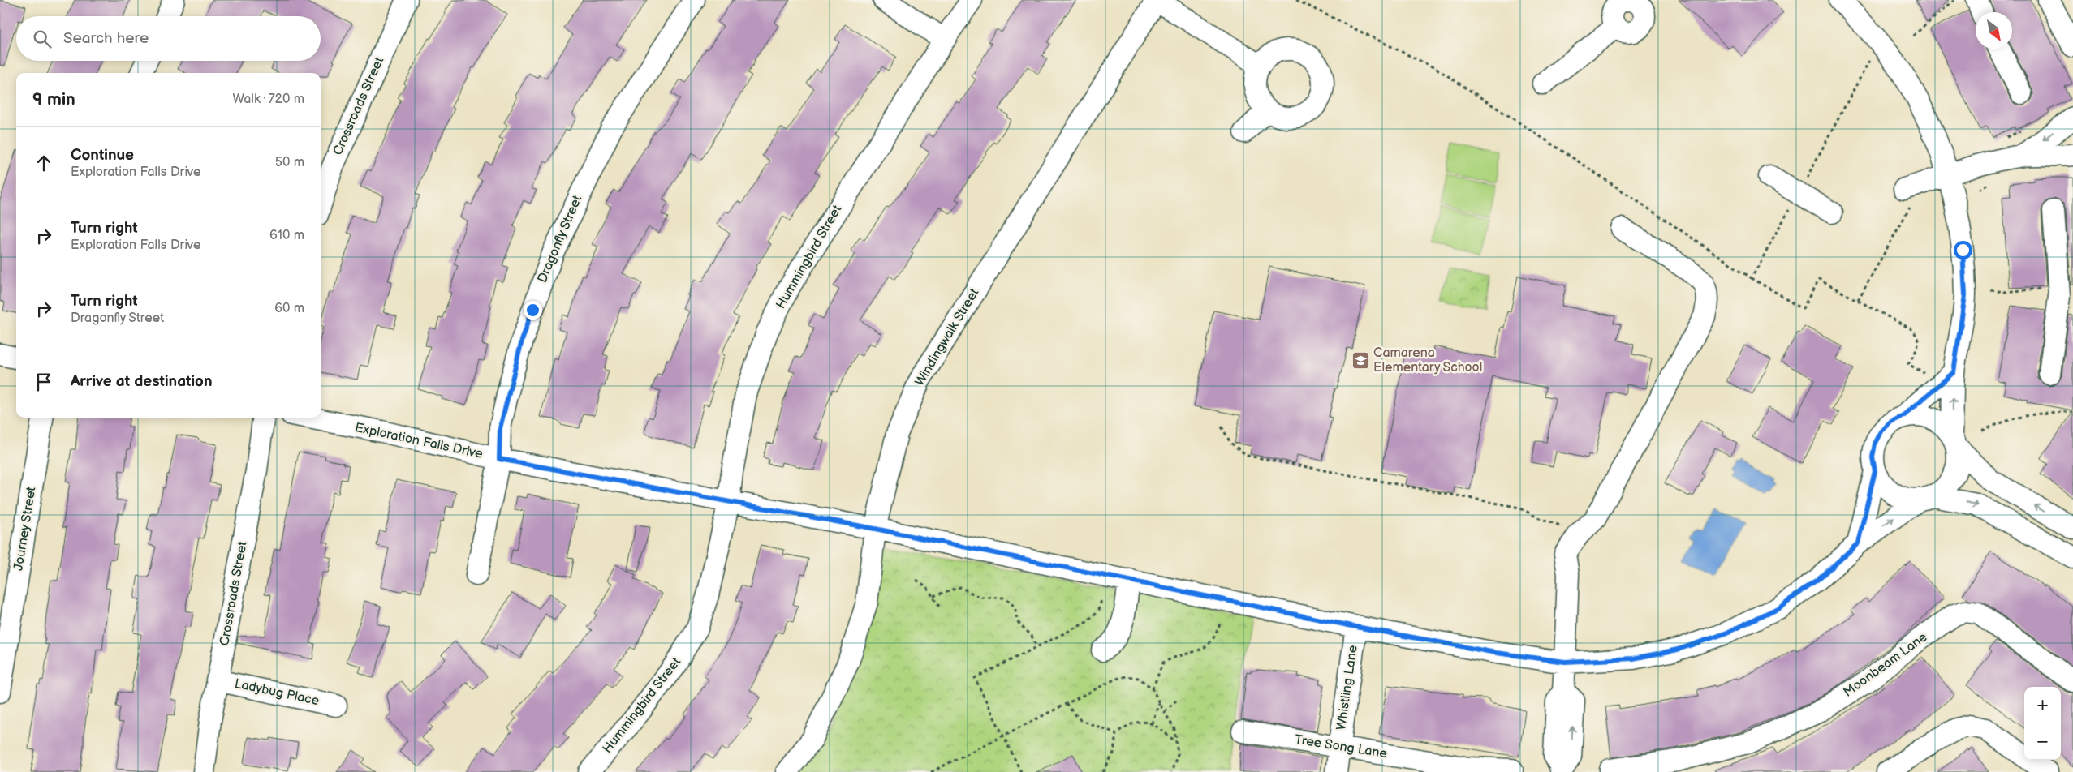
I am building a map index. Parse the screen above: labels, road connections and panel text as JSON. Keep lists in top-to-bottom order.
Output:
{
  "streets": {
    "street": [
      "Crossroads Street",
      "Dragonfly Street",
      "Hummingbird Street",
      "Windingwalk Street",
      "Exploration Falls Drive",
      "Journey Street",
      "Moonbeam Lane",
      "Whistling Lane",
      "Ladybug Place",
      "Tree Song Lane"
    ]
  },
  "crossings": [
    ["Crossroads Street", "Ladybug Place"],
    ["Dragonfly Street", "Exploration Falls Drive"],
    ["Hummingbird Street", "Exploration Falls Drive"],
    ["Windingwalk Street", "Exploration Falls Drive"],
    ["Exploration Falls Drive", "Whistling Lane"],
    ["Whistling Lane", "Tree Song Lane"]
  ],
  "places": {
    "school or university": ["Camarena Elementary School"]
  },
  "north": "bottom right",
  "page": {
    "search": "Search here",
    "heading": ["9 min", "Walk · 720 m"],
    "list": [
      ["Continue", "Exploration Falls Drive", "50 m"],
      ["Turn right", "Exploration Falls Drive", "610 m"],
      ["Turn right", "Dragonfly Street", "60 m"],
      "Arrive at destination"
    ],
    "map_buttons": ["+", "−"]
  }
}
